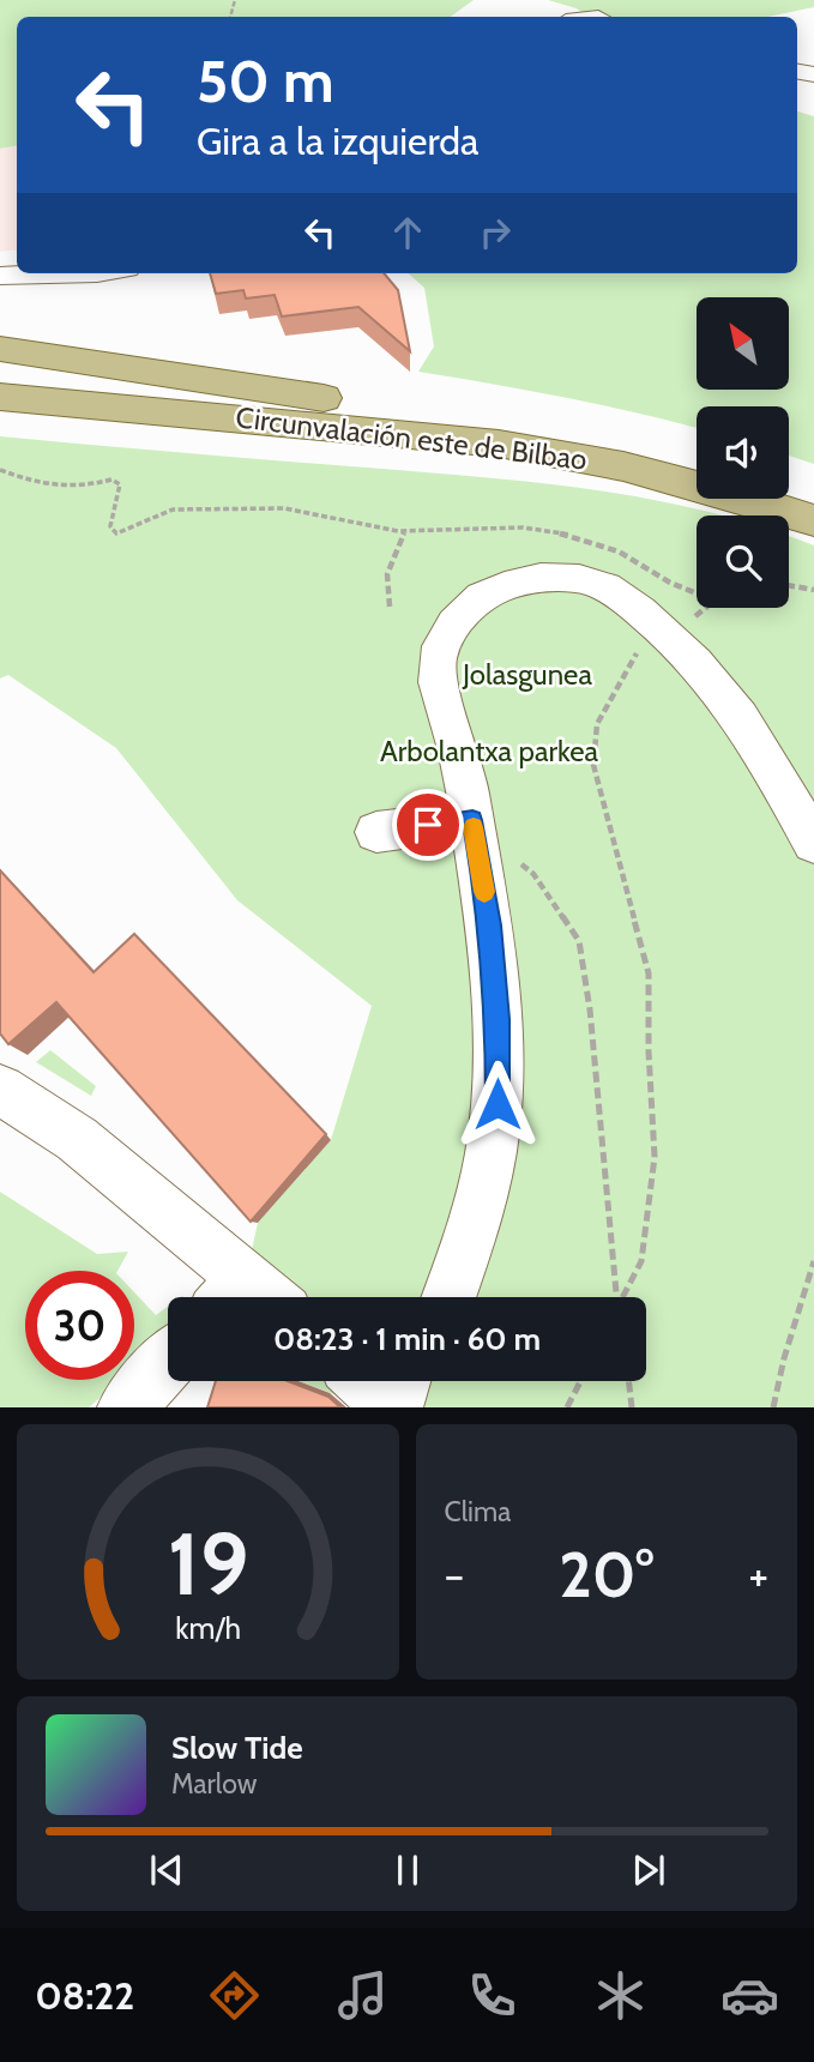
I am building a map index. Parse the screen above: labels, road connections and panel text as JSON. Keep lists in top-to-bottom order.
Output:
{
  "streets": {
    "main road": ["Circunvalación este de Bilbao"]
  },
  "parks": ["Jolasgunea", "Arbolantxa parkea"],
  "north": "top left",
  "page": {
    "turn": ["50 m", "Gira a la izquierda"],
    "limit": "30",
    "trip": "08:23 · 1 min · 60 m",
    "tile": "Clima",
    "heat": ["−", "20°", "+"],
    "song": ["Slow Tide", "Marlow"],
    "tabs": "08:22",
    "gauge": ["19", "km/h"]
  }
}
